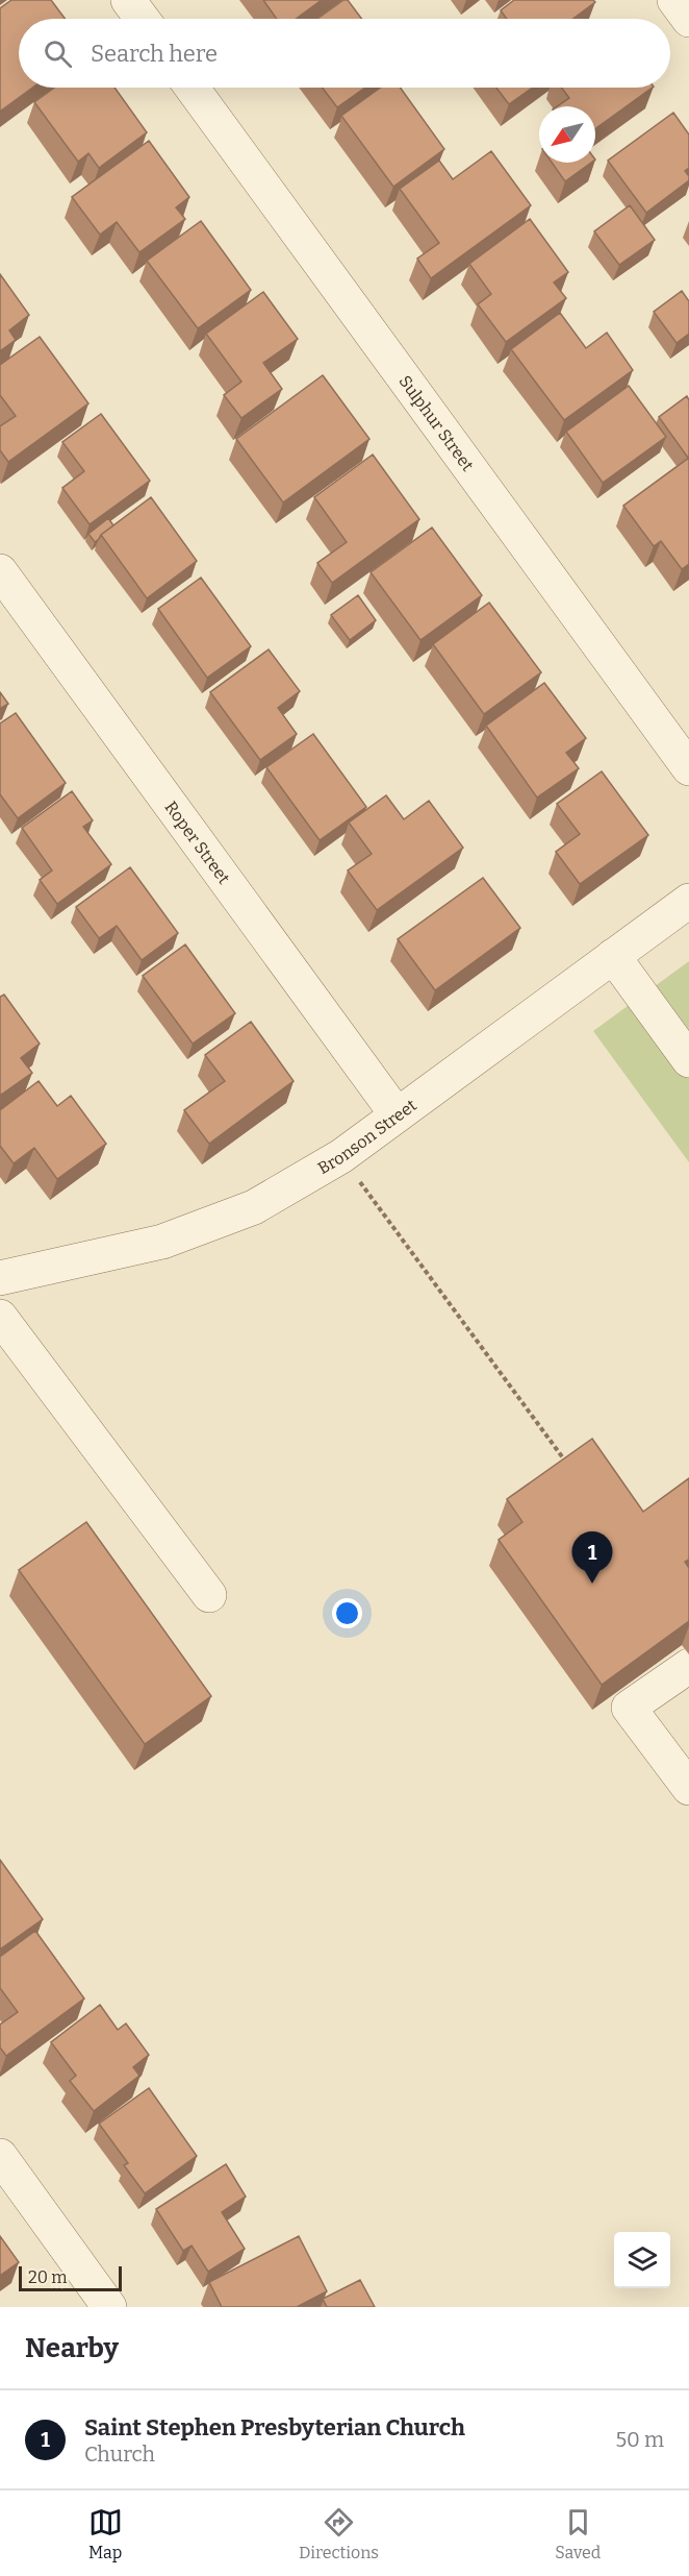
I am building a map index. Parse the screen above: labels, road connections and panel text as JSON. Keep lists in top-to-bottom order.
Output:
{
  "streets": {
    "street": ["Sulphur Street", "Roper Street", "Bronson Street"]
  },
  "crossings": [
    ["Roper Street", "Bronson Street"]
  ],
  "scale_bar": "20 m",
  "north": "bottom left",
  "page": {
    "search": "Search here",
    "pins": "1",
    "scale": "20 m",
    "heading": "Nearby",
    "list": [
      {
        "mark": "1",
        "name": "Saint Stephen Presbyterian Church",
        "note": "Church",
        "value": "50 m"
      }
    ],
    "nav": ["Map", "Directions", "Saved"]
  }
}
